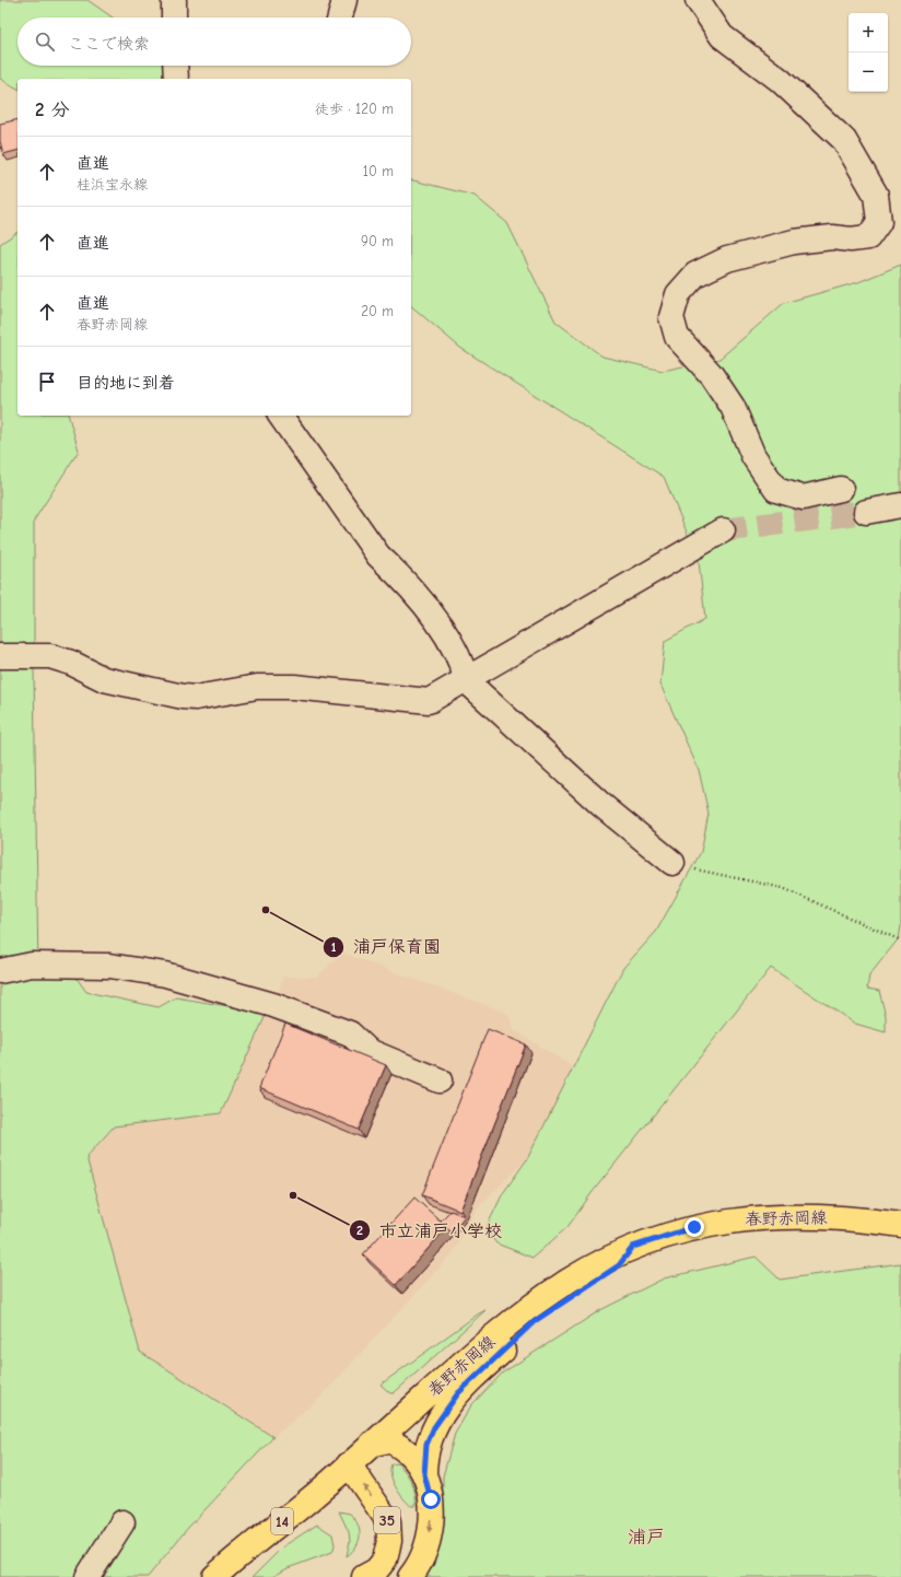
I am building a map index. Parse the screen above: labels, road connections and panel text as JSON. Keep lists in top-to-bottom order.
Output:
{
  "streets": {
    "main road": ["春野赤岡線", "35", "14"]
  },
  "crossings": [
    ["春野赤岡線", "35"]
  ],
  "districts": ["浦戸"],
  "places": ["浦戸保育園", "市立浦戸小学校"],
  "page": {
    "map_buttons": ["+", "−"],
    "search": "ここで検索",
    "heading": ["2 分", "徒歩 · 120 m"],
    "list": [
      ["直進", "桂浜宝永線", "10 m"],
      ["直進", "90 m"],
      ["直進", "春野赤岡線", "20 m"],
      "目的地に到着"
    ]
  }
}
